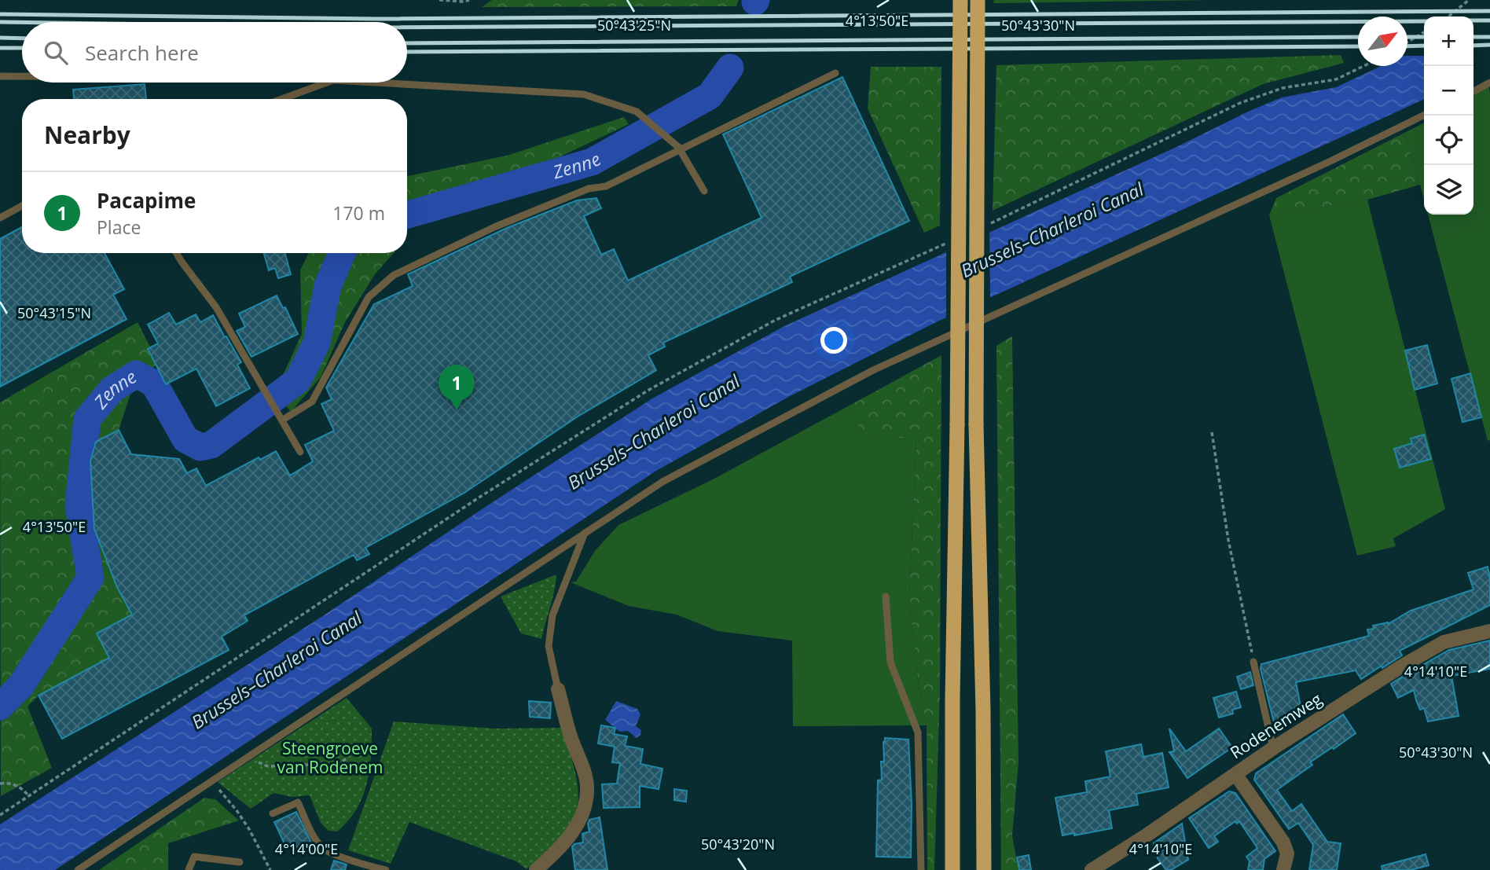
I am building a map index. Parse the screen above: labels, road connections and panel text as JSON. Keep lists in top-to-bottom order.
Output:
{
  "streets": {
    "street": ["Rodenemweg"]
  },
  "water": ["Zenne", "Brussels–Charleroi Canal"],
  "parks": ["Steengroeve van Rodenem"],
  "north": "top right",
  "page": {
    "map_buttons": ["+", "−"],
    "search": "Search here",
    "heading": "Nearby",
    "list": [
      {
        "mark": "1",
        "name": "Pacapime",
        "note": "Place",
        "value": "170 m"
      }
    ],
    "pins": "1"
  },
  "coordinates": [
    "4°13'50\"E",
    "50°43'25\"N",
    "50°43'30\"N",
    "50°43'15\"N",
    "4°14'10\"E",
    "50°43'20\"N",
    "4°14'00\"E"
  ]
}
